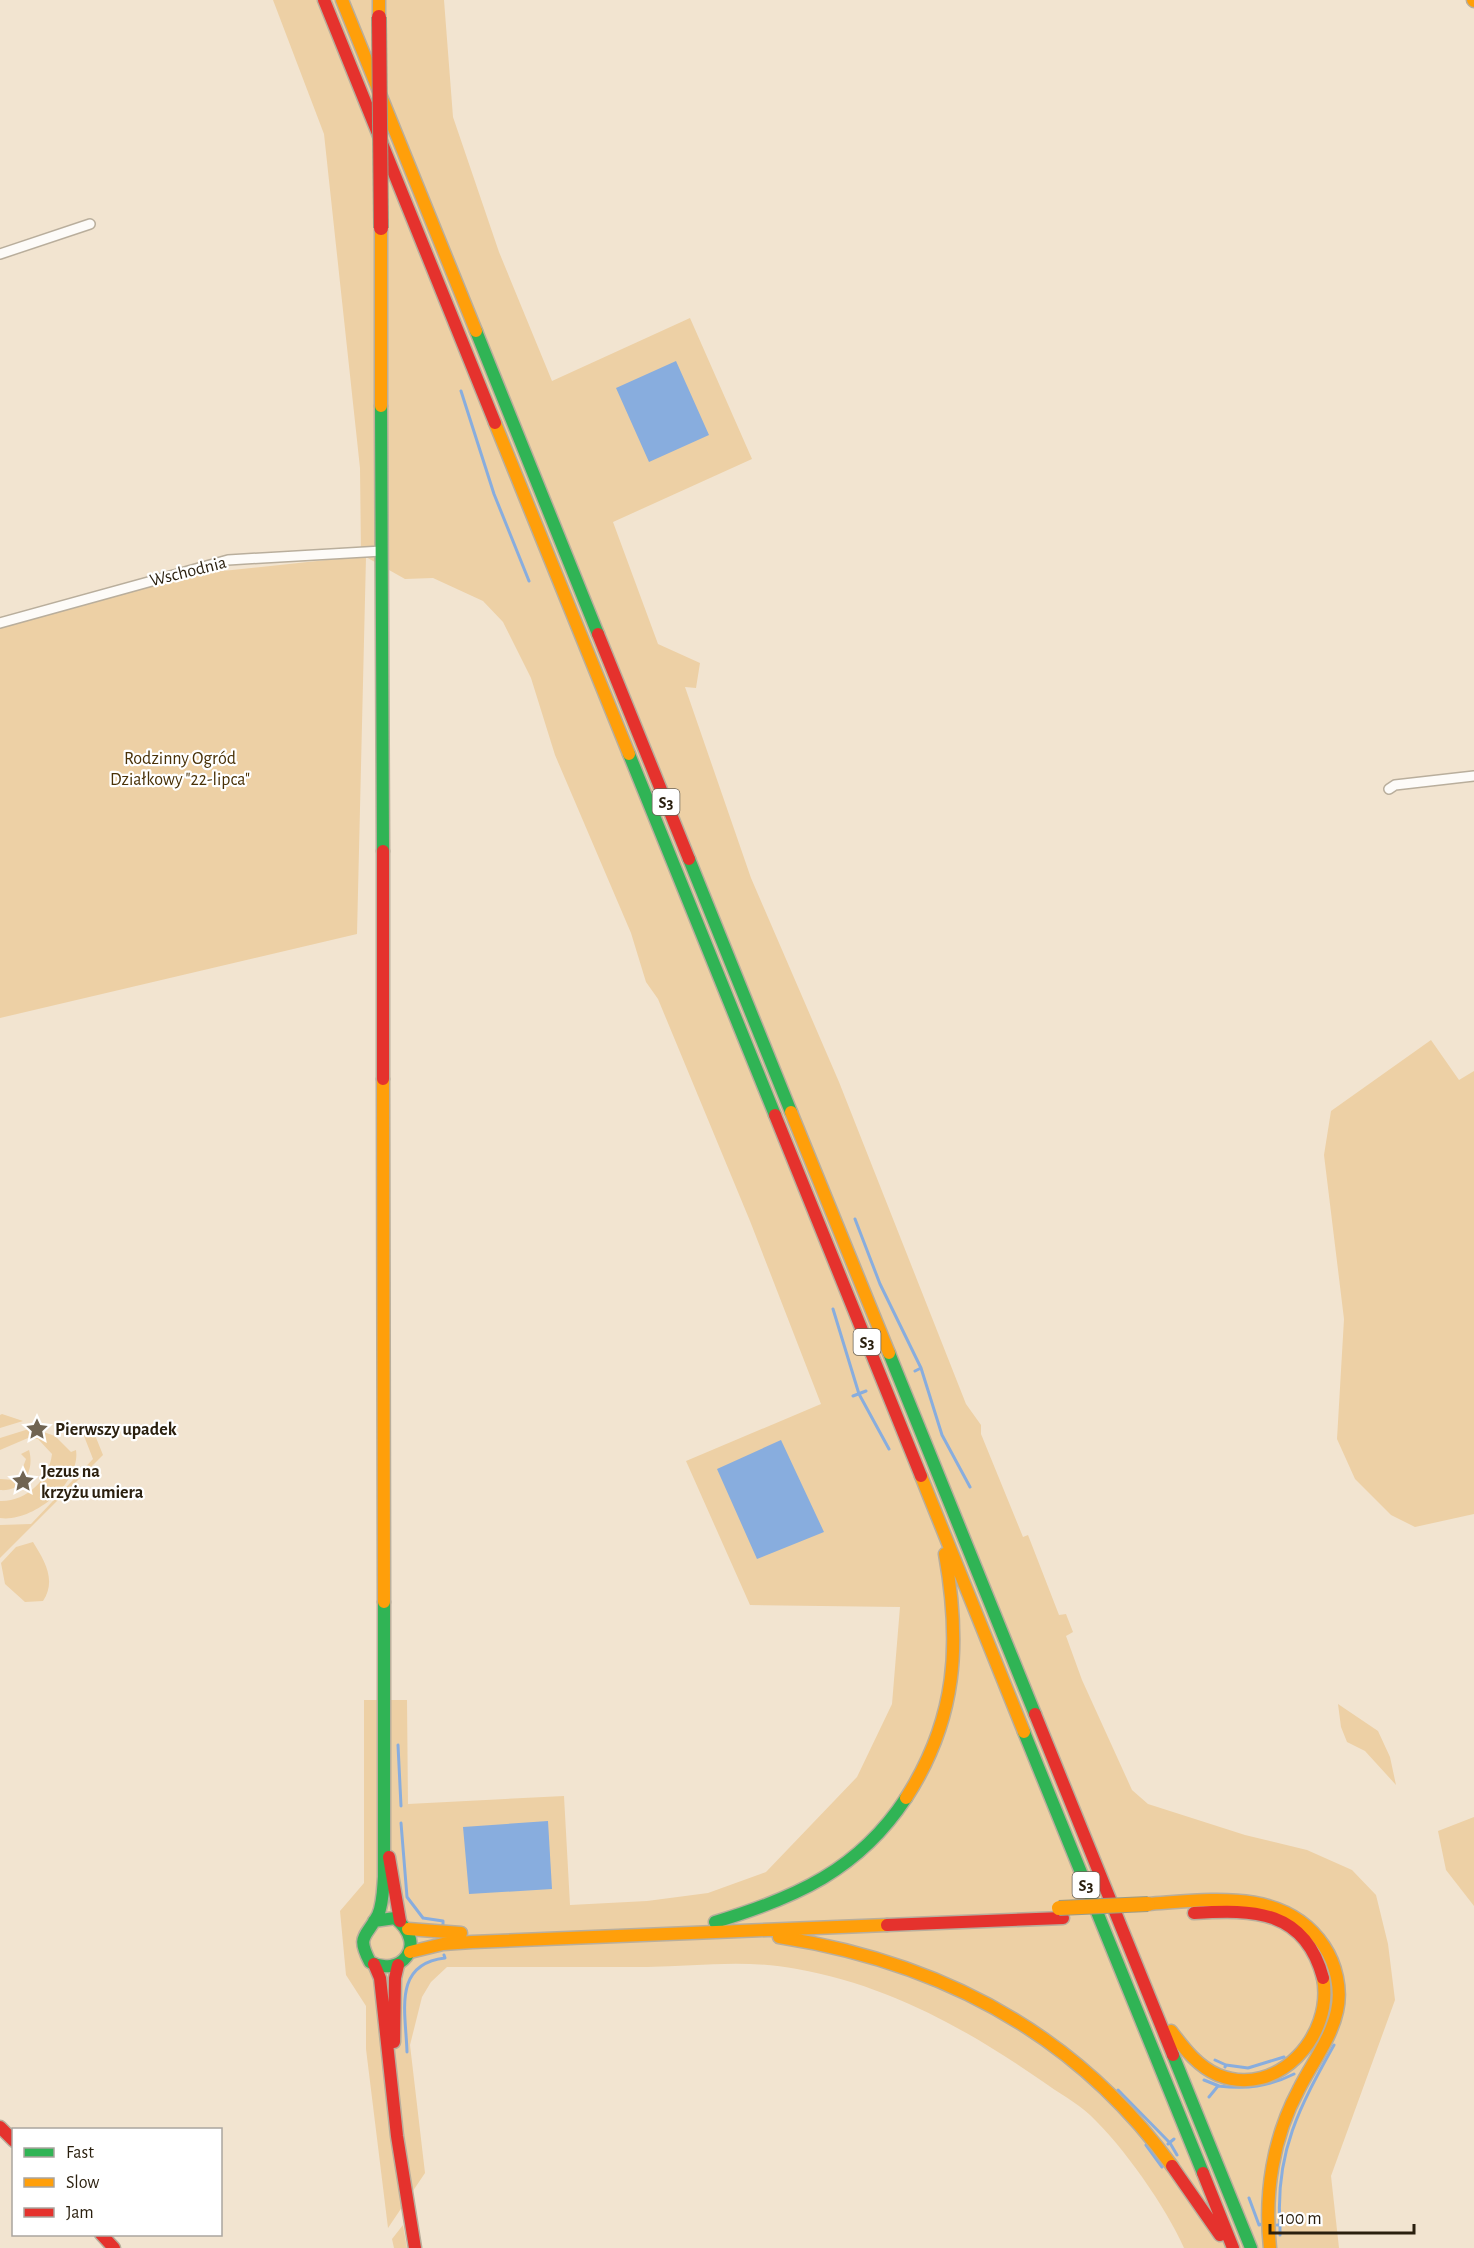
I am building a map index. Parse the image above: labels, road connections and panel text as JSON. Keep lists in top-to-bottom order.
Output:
{
  "streets": {
    "main road": ["S3"],
    "street": ["Wschodnia"]
  },
  "parks": ["Rodzinny Ogród Działkowy \"22-lipca\""],
  "places": {
    "place": ["Pierwszy upadek", "Jezus na krzyżu umiera"]
  },
  "legend": ["Fast", "Slow", "Jam"],
  "scale_bar": "100 m"
}
